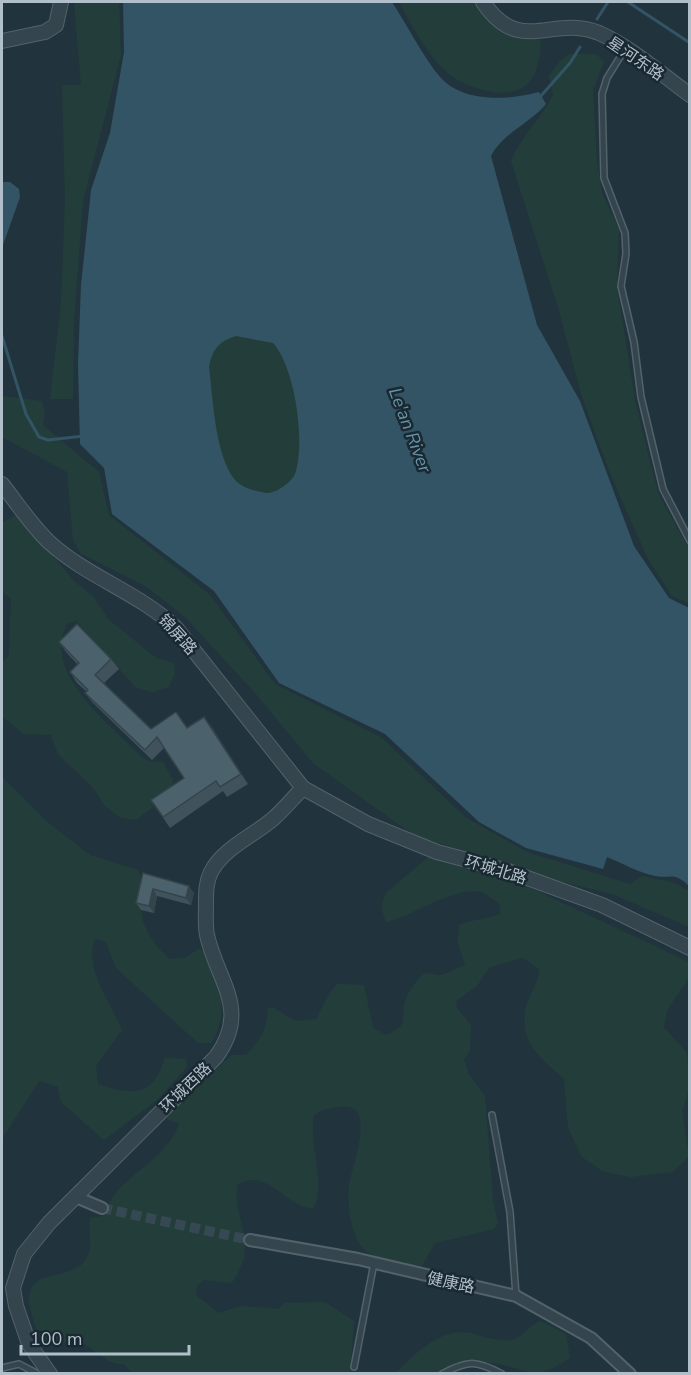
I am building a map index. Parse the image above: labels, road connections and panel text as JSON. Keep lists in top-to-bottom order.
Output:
{
  "streets": {
    "street": [
      "星河东路",
      "锦屏路",
      "环城北路",
      "环城西路",
      "健康路"
    ]
  },
  "crossings": [
    ["锦屏路", "环城北路"],
    ["锦屏路", "环城西路"],
    ["环城北路", "环城西路"]
  ],
  "water": ["Le'an River"],
  "scale_bar": "100 m"
}
